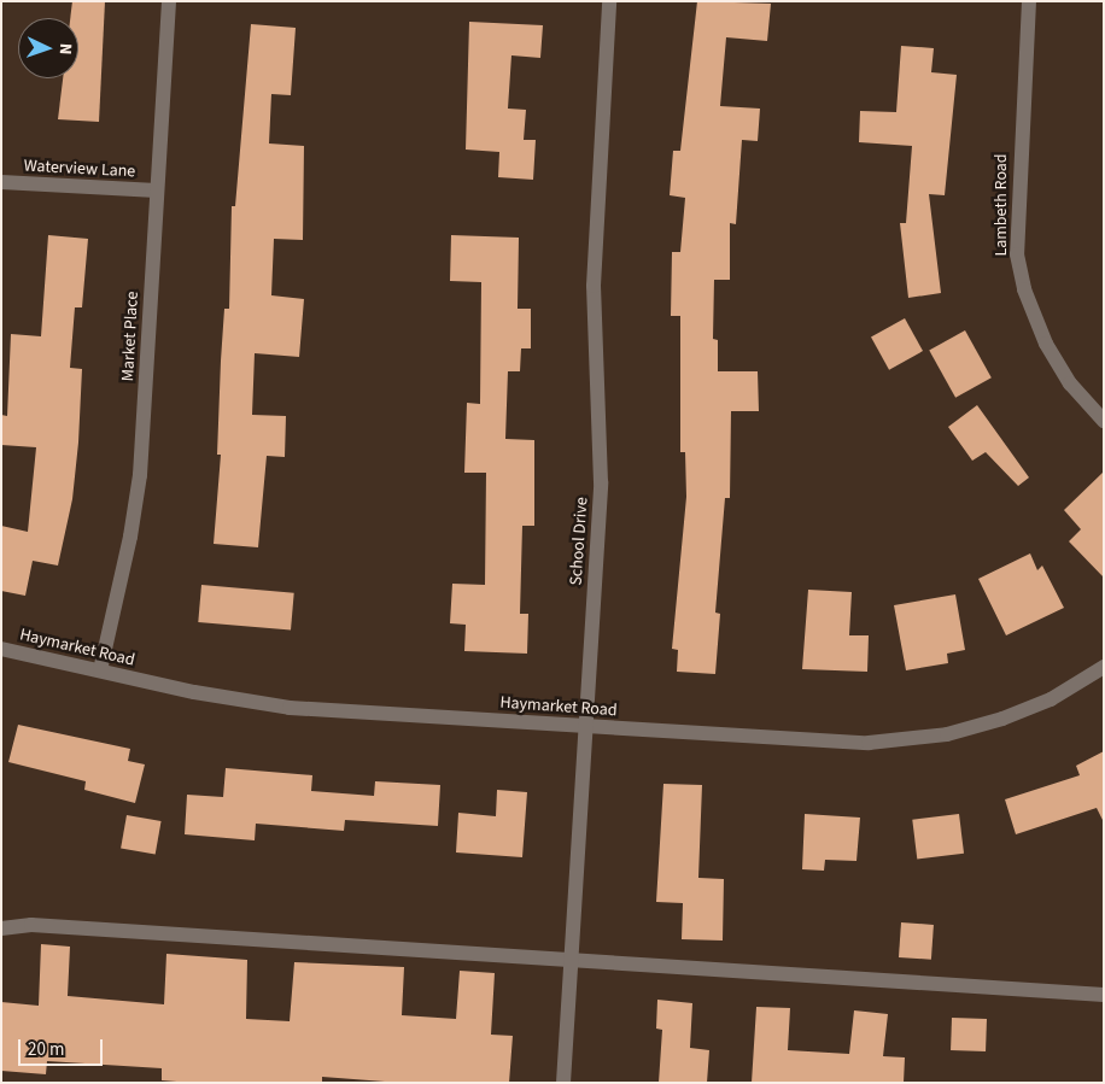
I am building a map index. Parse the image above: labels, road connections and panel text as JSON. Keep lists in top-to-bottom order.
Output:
{
  "streets": {
    "street": [
      "Waterview Lane",
      "Lambeth Road",
      "Market Place",
      "School Drive",
      "Haymarket Road"
    ]
  },
  "crossings": [
    ["Waterview Lane", "Market Place"],
    ["Market Place", "Haymarket Road"],
    ["School Drive", "Haymarket Road"]
  ],
  "scale_bar": "20 m",
  "north": "right"
}
